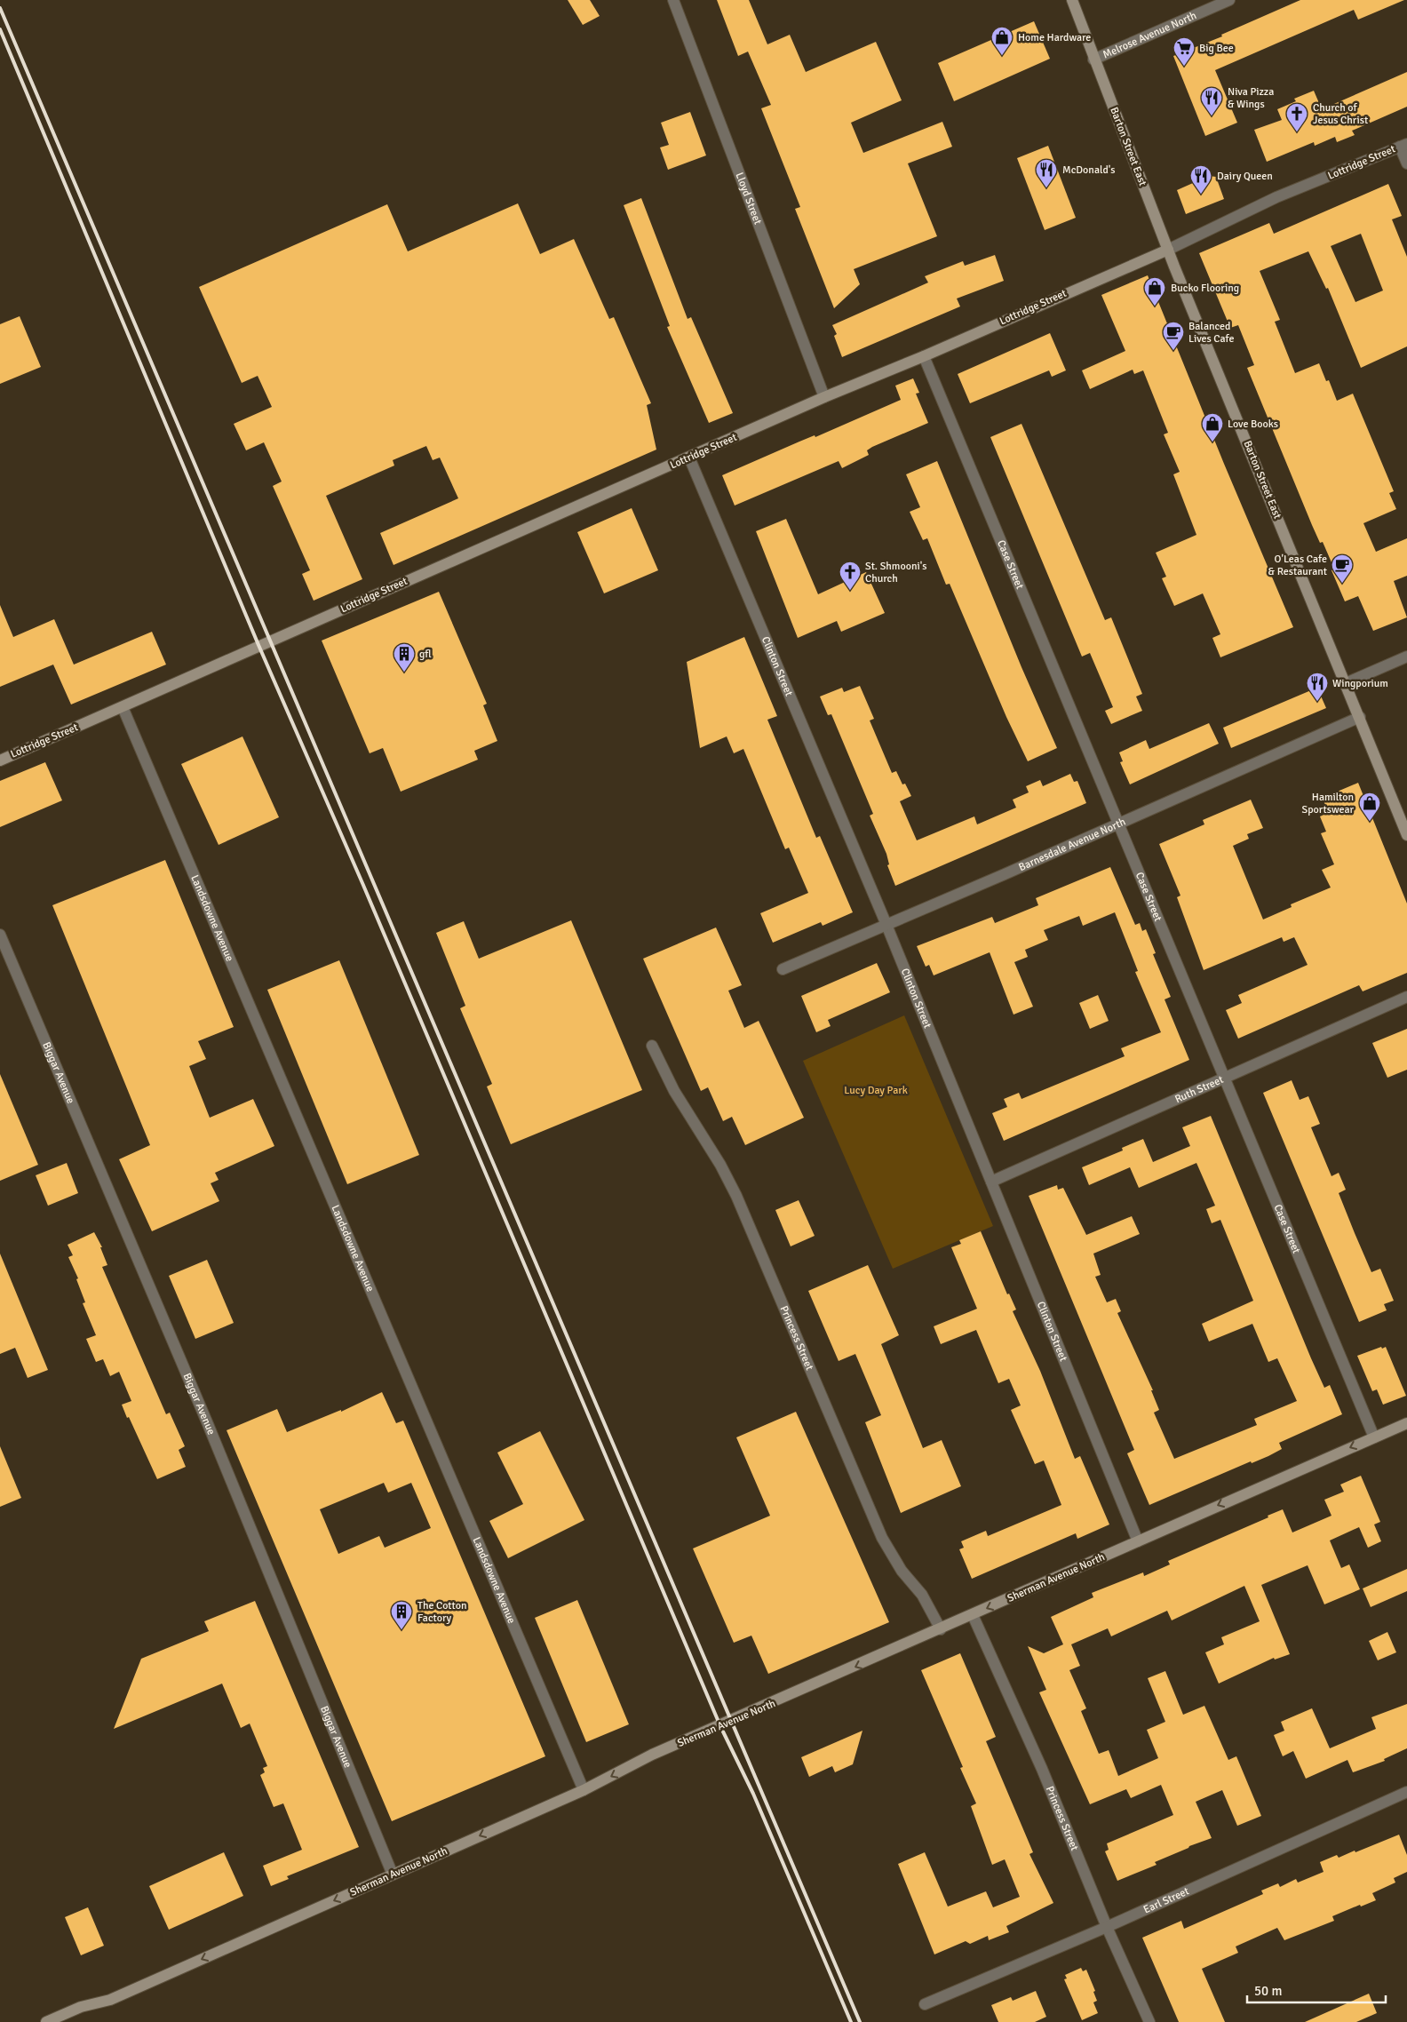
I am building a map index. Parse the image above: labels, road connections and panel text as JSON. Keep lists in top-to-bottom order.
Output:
{
  "streets": {
    "main road": ["Barton Street East", "Lottridge Street", "Sherman Avenue North"],
    "street": [
      "Melrose Avenue North",
      "Lloyd Street",
      "Case Street",
      "Clinton Street",
      "Barnesdale Avenue North",
      "Landsdowne Avenue",
      "Biggar Avenue",
      "Ruth Street",
      "Princess Street",
      "Earl Street"
    ]
  },
  "crossings": [
    ["Melrose Avenue North", "Barton Street East"],
    ["Barton Street East", "Lottridge Street"],
    ["Barton Street East", "Barnesdale Avenue North"],
    ["Lottridge Street", "Lloyd Street"],
    ["Lottridge Street", "Case Street"],
    ["Lottridge Street", "Clinton Street"],
    ["Lottridge Street", "Landsdowne Avenue"],
    ["Case Street", "Barnesdale Avenue North"],
    ["Case Street", "Ruth Street"],
    ["Case Street", "Sherman Avenue North"],
    ["Clinton Street", "Barnesdale Avenue North"],
    ["Clinton Street", "Ruth Street"],
    ["Clinton Street", "Sherman Avenue North"],
    ["Landsdowne Avenue", "Sherman Avenue North"],
    ["Biggar Avenue", "Sherman Avenue North"],
    ["Princess Street", "Sherman Avenue North"],
    ["Princess Street", "Earl Street"]
  ],
  "one_way": ["Sherman Avenue North"],
  "parks": ["Lucy Day Park"],
  "places": {
    "shop": [
      "Home Hardware",
      "Bucko Flooring",
      "Love Books",
      "Hamilton Sportswear"
    ],
    "supermarket": ["Big Bee"],
    "restaurant": [
      "Niva Pizza & Wings",
      "McDonald's",
      "Dairy Queen",
      "Wingporium"
    ],
    "church": ["Church of Jesus Christ", "St. Shmooni's Church"],
    "cafe": ["Balanced Lives Cafe", "O'Leas Cafe & Restaurant"],
    "building": ["gfl", "The Cotton Factory"]
  },
  "scale_bar": "50 m"
}
